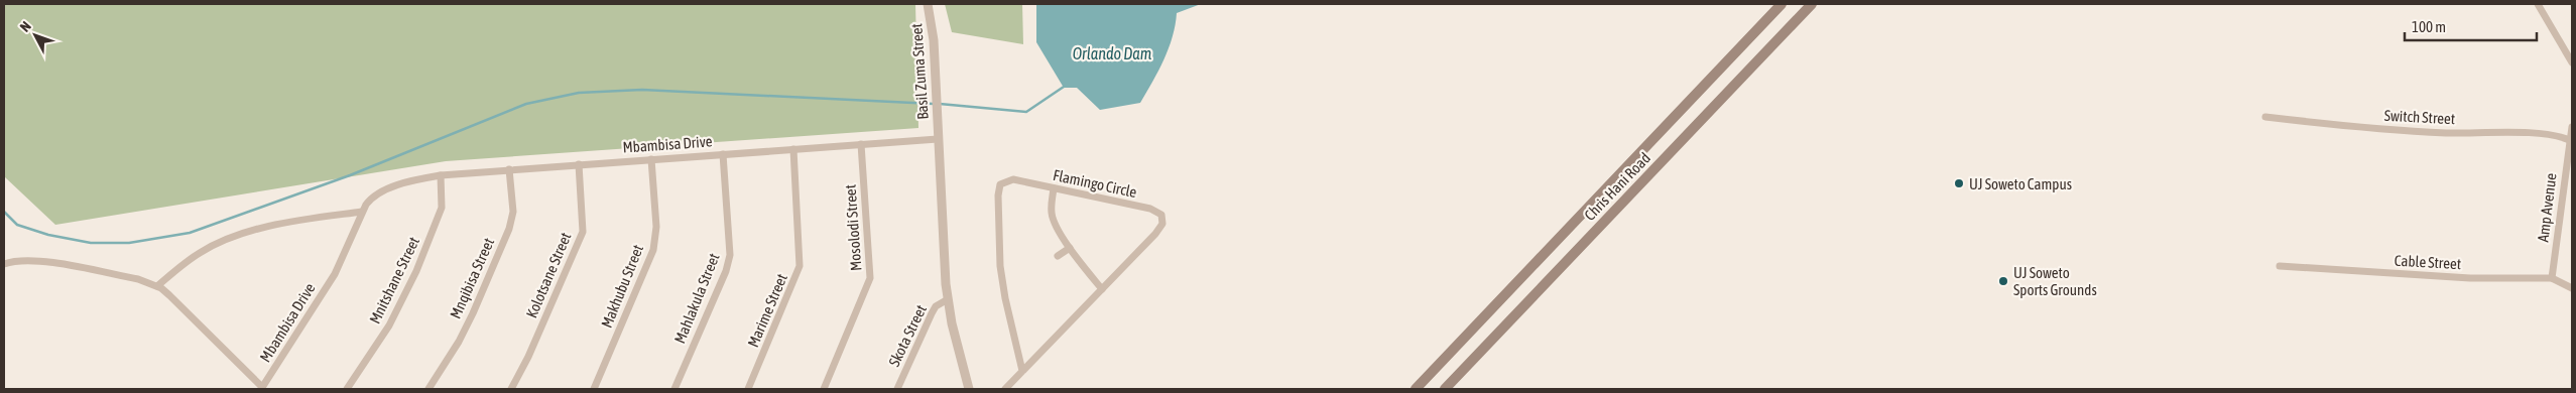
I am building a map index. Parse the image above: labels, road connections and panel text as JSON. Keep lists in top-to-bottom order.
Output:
{
  "streets": {
    "main road": ["Chris Hani Road"],
    "street": [
      "Basil Zuma Street",
      "Switch Street",
      "Mbambisa Drive",
      "Flamingo Circle",
      "Amp Avenue",
      "Mosolodi Street",
      "Cable Street",
      "Kolotsane Street",
      "Mnqibisa Street",
      "Mnitshane Street",
      "Makhubu Street",
      "Mahlakula Street",
      "Marime Street",
      "Skota Street"
    ]
  },
  "crossings": [
    ["Basil Zuma Street", "Mbambisa Drive"],
    ["Switch Street", "Amp Avenue"],
    ["Mbambisa Drive", "Mosolodi Street"],
    ["Mbambisa Drive", "Kolotsane Street"],
    ["Mbambisa Drive", "Mnqibisa Street"],
    ["Mbambisa Drive", "Mnitshane Street"],
    ["Mbambisa Drive", "Makhubu Street"],
    ["Mbambisa Drive", "Mahlakula Street"],
    ["Mbambisa Drive", "Marime Street"],
    ["Amp Avenue", "Cable Street"]
  ],
  "water": ["Orlando Dam"],
  "places": ["UJ Soweto Campus", "UJ Soweto Sports Grounds"],
  "scale_bar": "100 m",
  "north": "top left"
}
